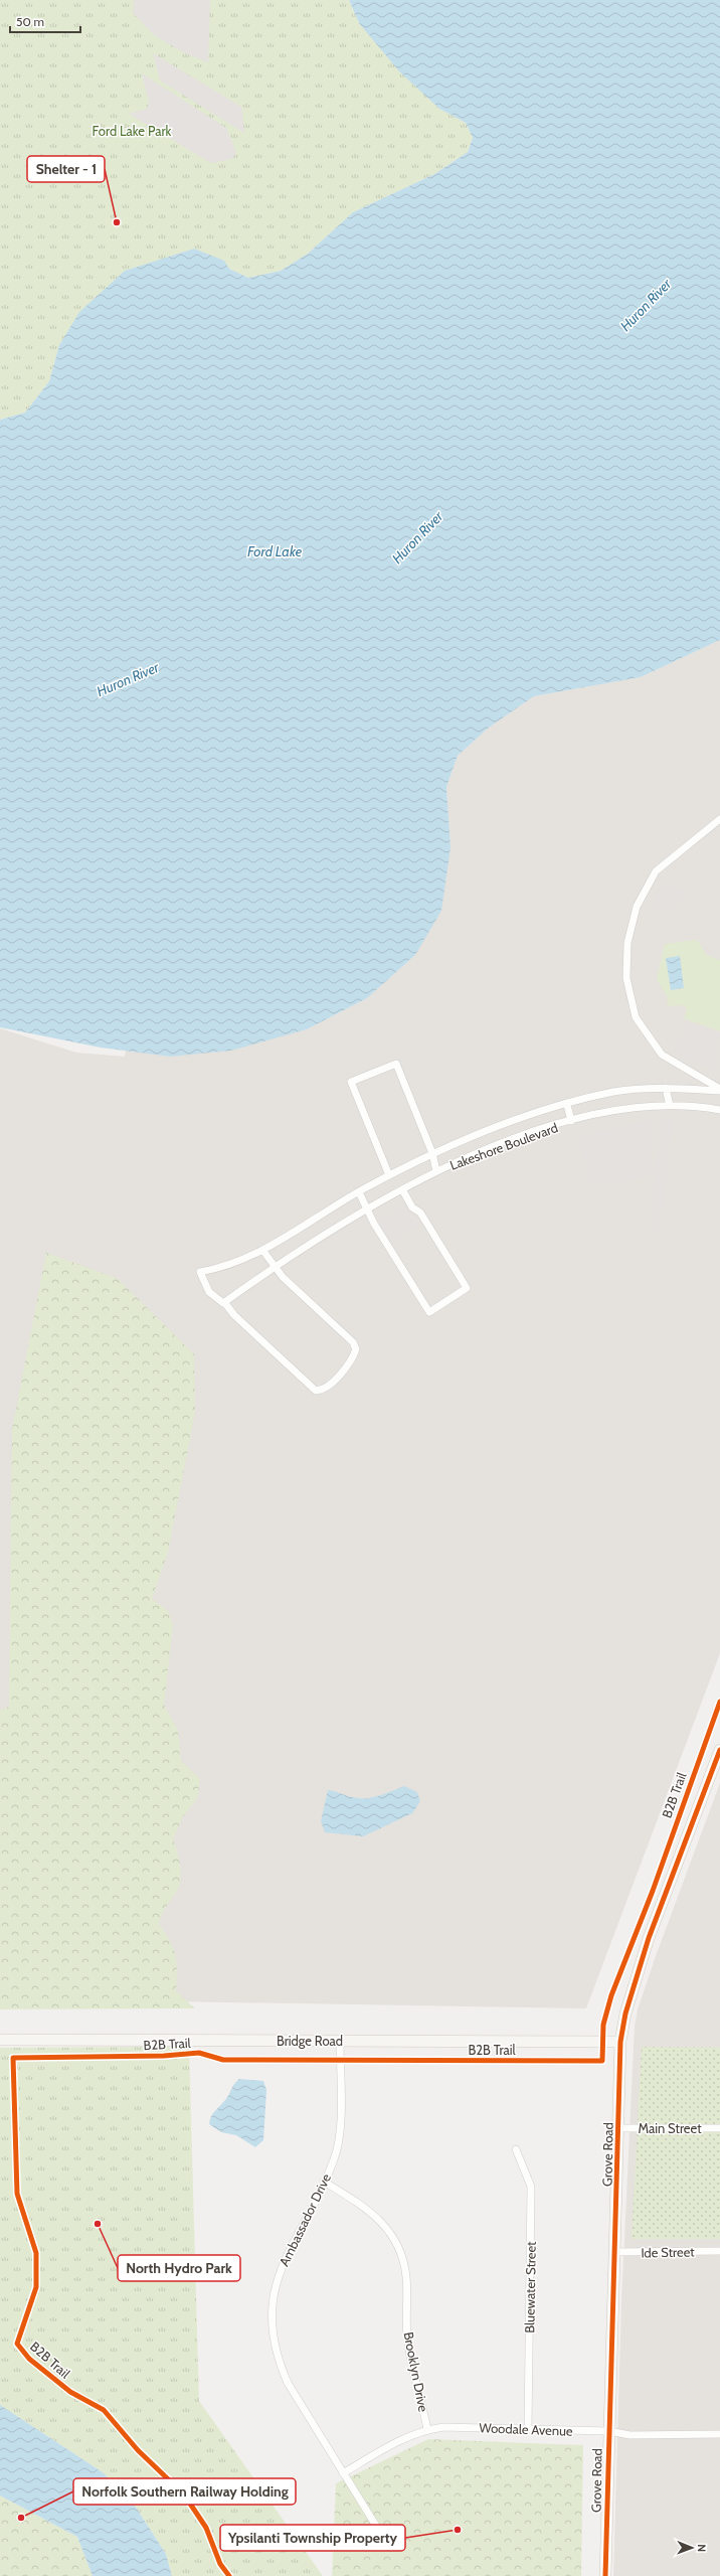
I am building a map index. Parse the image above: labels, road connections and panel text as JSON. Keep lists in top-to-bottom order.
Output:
{
  "streets": {
    "main road": ["Bridge Road", "Grove Road"],
    "street": [
      "Lakeshore Boulevard",
      "Main Street",
      "Ambassador Drive",
      "Ide Street",
      "Bluewater Street",
      "Brooklyn Drive",
      "Woodale Avenue"
    ],
    "cycle path": ["B2B Trail"]
  },
  "crossings": [
    ["Bridge Road", "Grove Road"],
    ["Bridge Road", "Ambassador Drive"],
    ["Main Street", "Grove Road"],
    ["Grove Road", "Ide Street"],
    ["Grove Road", "Woodale Avenue"],
    ["Ambassador Drive", "Brooklyn Drive"],
    ["Ambassador Drive", "Woodale Avenue"],
    ["Bluewater Street", "Woodale Avenue"],
    ["Brooklyn Drive", "Woodale Avenue"]
  ],
  "water": ["Huron River", "Ford Lake"],
  "parks": ["Ford Lake Park"],
  "places": [
    "Shelter - 1",
    "North Hydro Park",
    "Norfolk Southern Railway Holding",
    "Ypsilanti Township Property"
  ],
  "scale_bar": "50 m",
  "north": "right"
}
